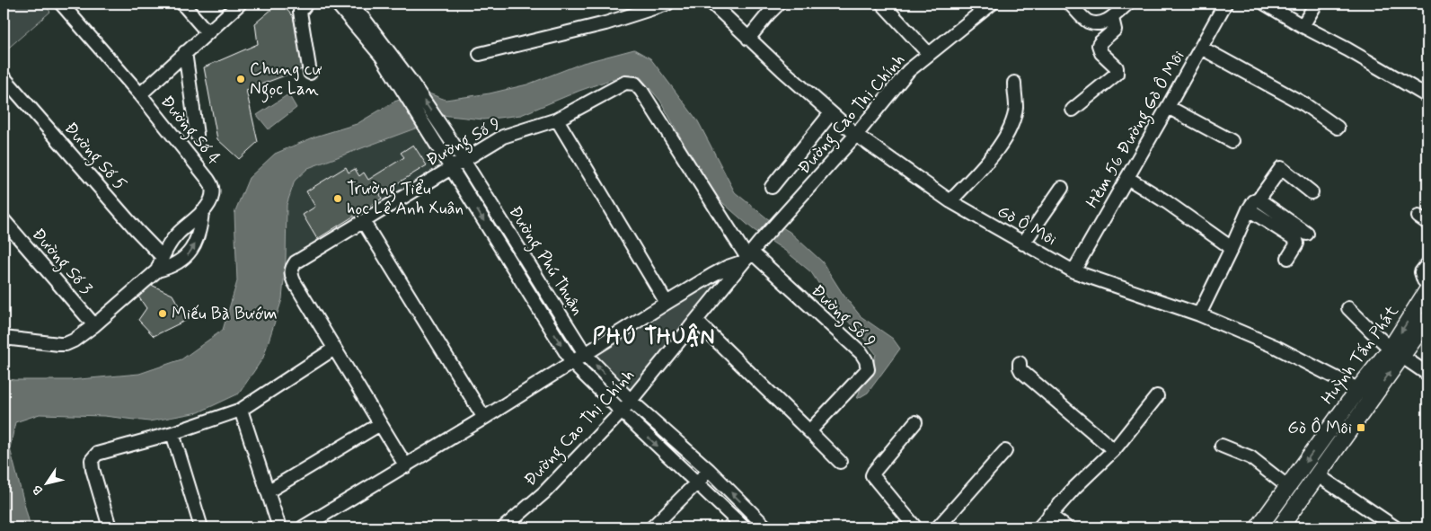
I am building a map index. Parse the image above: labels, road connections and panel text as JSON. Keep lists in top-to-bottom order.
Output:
{
  "streets": {
    "main road": ["Huỳnh Tấn Phát"],
    "street": [
      "Đường Cao Thị Chính",
      "Hẻm 56 Đường Gò Ô Môi",
      "Đường Số 4",
      "Đường Số 9",
      "Đường Số 5",
      "Gò Ô Môi",
      "Đường Phú Thuận",
      "Đường Số 3"
    ]
  },
  "crossings": [
    ["Đường Cao Thị Chính", "Đường Số 9"],
    ["Đường Cao Thị Chính", "Gò Ô Môi"],
    ["Đường Cao Thị Chính", "Đường Phú Thuận"],
    ["Hẻm 56 Đường Gò Ô Môi", "Gò Ô Môi"],
    ["Đường Số 4", "Đường Số 5"],
    ["Đường Số 4", "Đường Số 3"],
    ["Đường Số 9", "Đường Phú Thuận"],
    ["Gò Ô Môi", "Huỳnh Tấn Phát"]
  ],
  "districts": ["PHÚ THUẬN"],
  "places": {
    "other": ["Chung cư Ngọc Lan", "Trường Tiểu học Lê Anh Xuân", "Miếu Bà Bướm"],
    "transit": ["Gò Ô Môi"]
  },
  "north": "bottom left"
}
